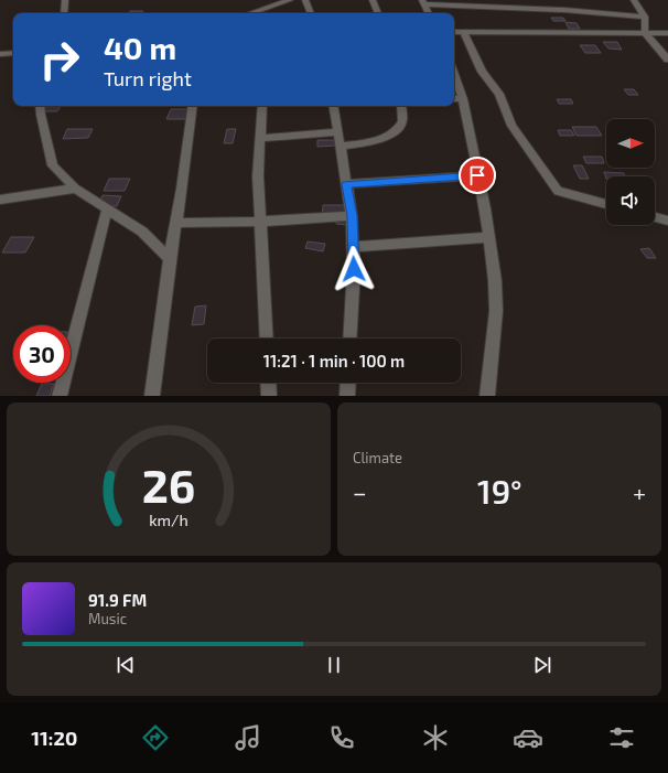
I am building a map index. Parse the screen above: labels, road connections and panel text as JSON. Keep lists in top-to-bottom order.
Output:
{
  "north": "right",
  "page": {
    "turn": ["40 m", "Turn right"],
    "limit": "30",
    "trip": "11:21 · 1 min · 100 m",
    "tile": "Climate",
    "heat": ["−", "19°", "+"],
    "song": ["91.9 FM", "Music"],
    "tabs": "11:20",
    "gauge": ["26", "km/h"]
  }
}
